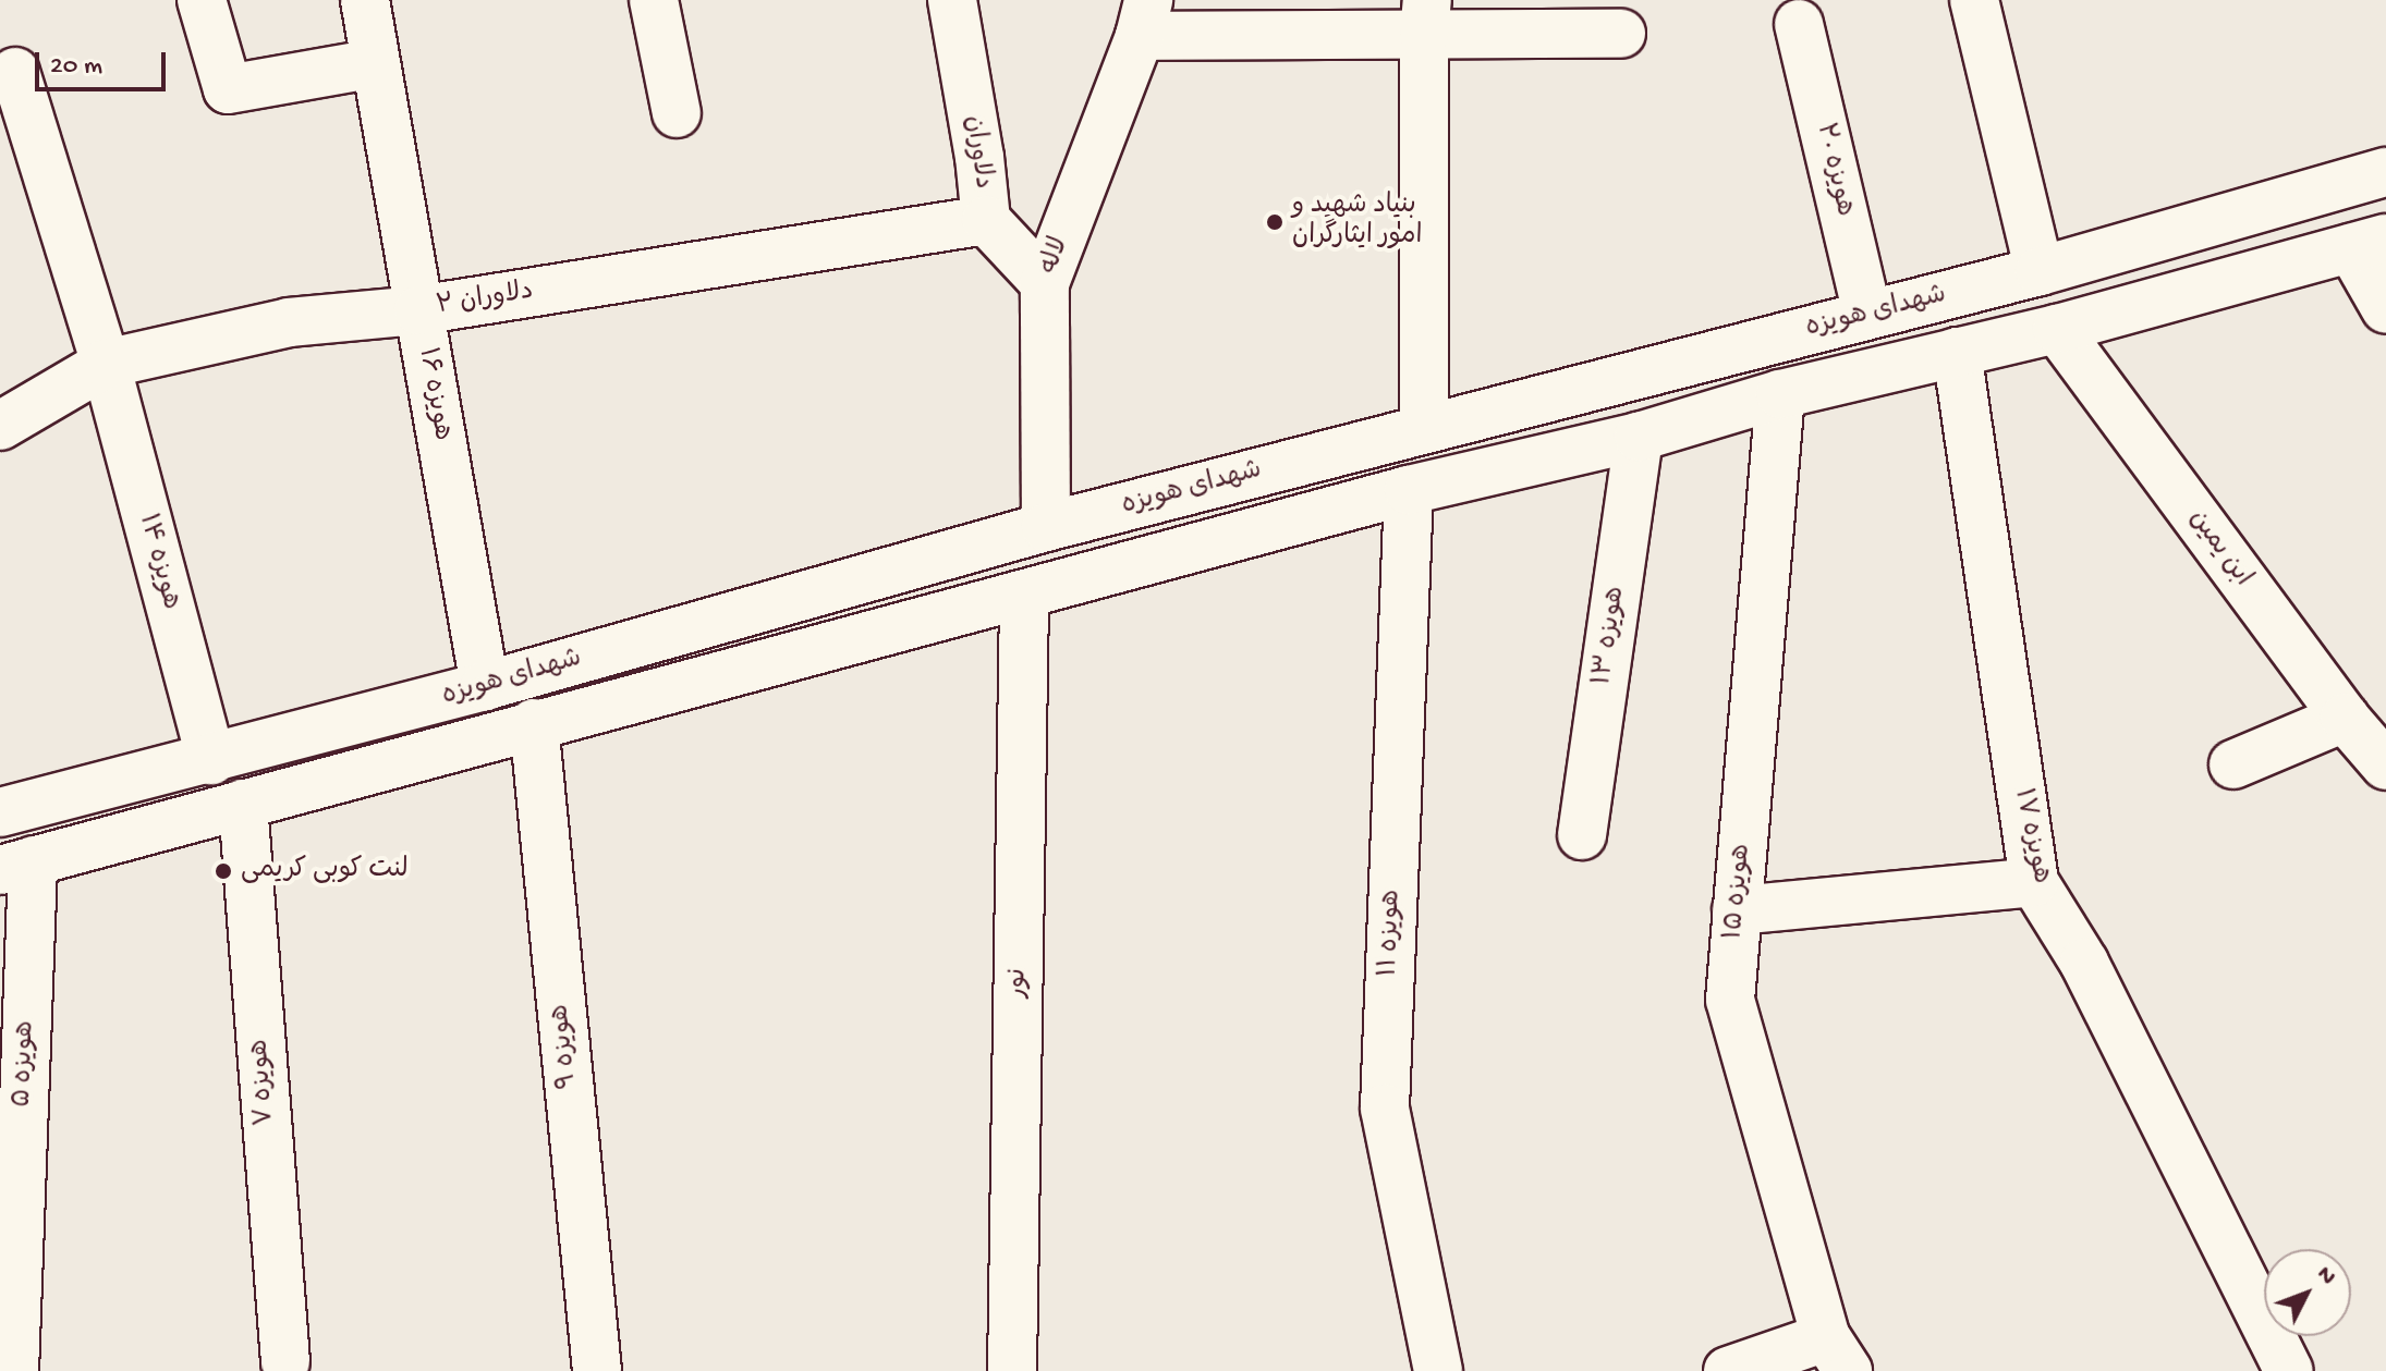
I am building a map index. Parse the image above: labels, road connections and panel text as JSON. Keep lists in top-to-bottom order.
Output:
{
  "streets": {
    "street": [
      "دلاوران",
      "هویزه ۲۰",
      "لاله",
      "دلاوران ۲",
      "شهدای هویزه",
      "هویزه ۱۶",
      "ابن یمین",
      "هویزه ۱۴",
      "هویزه ۱۳",
      "هویزه ۱۷",
      "هویزه ۱۵",
      "هویزه ۱۱",
      "نور",
      "هویزه ۹",
      "هویزه ۵",
      "هویزه ۷"
    ]
  },
  "crossings": [
    ["دلاوران", "لاله"],
    ["دلاوران", "دلاوران ۲"],
    ["هویزه ۲۰", "شهدای هویزه"],
    ["لاله", "شهدای هویزه"],
    ["دلاوران ۲", "هویزه ۱۶"],
    ["دلاوران ۲", "هویزه ۱۴"],
    ["شهدای هویزه", "هویزه ۱۶"],
    ["شهدای هویزه", "ابن یمین"],
    ["شهدای هویزه", "هویزه ۱۴"],
    ["شهدای هویزه", "هویزه ۱۳"],
    ["شهدای هویزه", "هویزه ۱۷"],
    ["شهدای هویزه", "هویزه ۱۵"],
    ["شهدای هویزه", "هویزه ۱۱"],
    ["شهدای هویزه", "نور"],
    ["شهدای هویزه", "هویزه ۹"],
    ["شهدای هویزه", "هویزه ۵"],
    ["شهدای هویزه", "هویزه ۷"]
  ],
  "places": ["بنیاد شهید و امور ایثارگران", "لنت کوبی کریمی"],
  "scale_bar": "20 m",
  "north": "top right"
}
